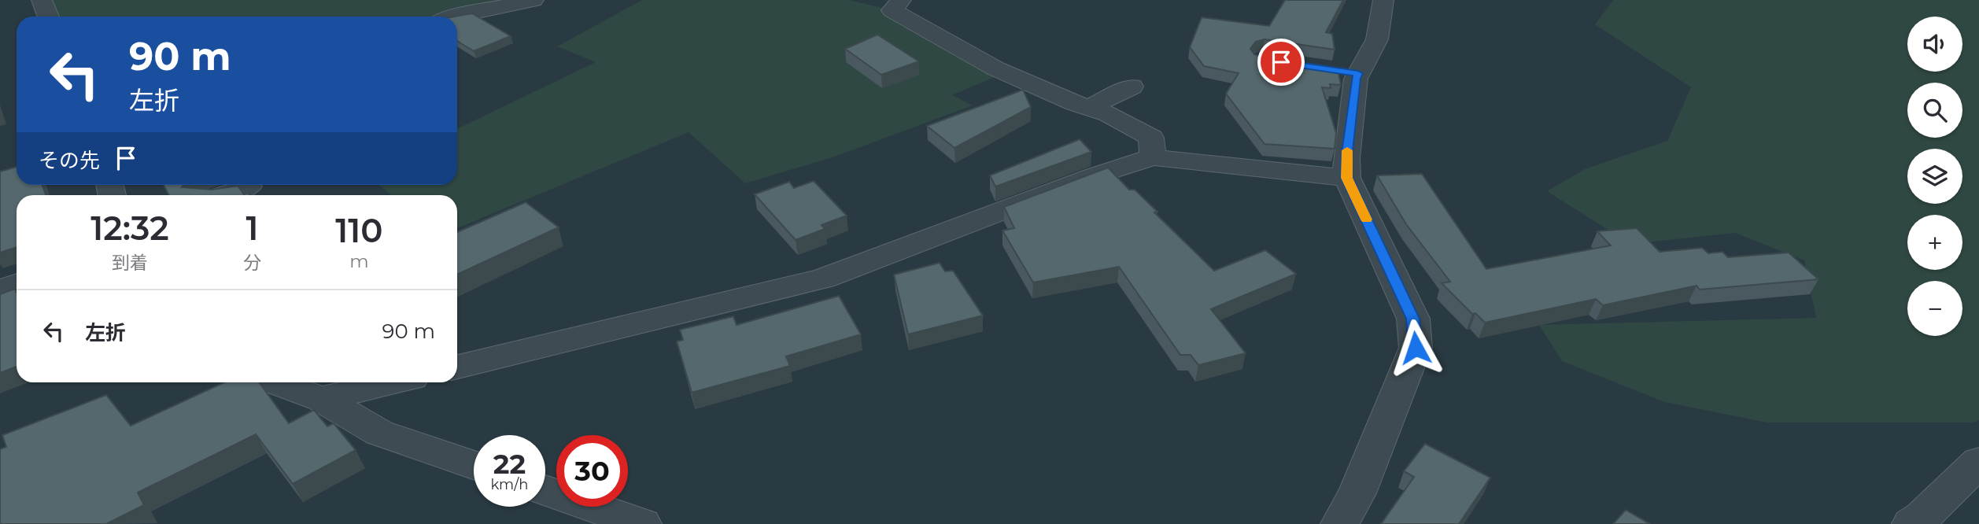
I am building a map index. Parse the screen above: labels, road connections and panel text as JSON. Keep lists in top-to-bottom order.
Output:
{
  "page": {
    "map_buttons": ["+", "−"],
    "turn": ["90 m", "左折"],
    "then": "その先",
    "eta": [
      "12:32",
      "到着",
      "1",
      "分",
      "110",
      "m"
    ],
    "list": [
      {
        "name": "左折",
        "value": "90 m"
      }
    ],
    "speed": "22 km/h",
    "limit": "30"
  }
}
